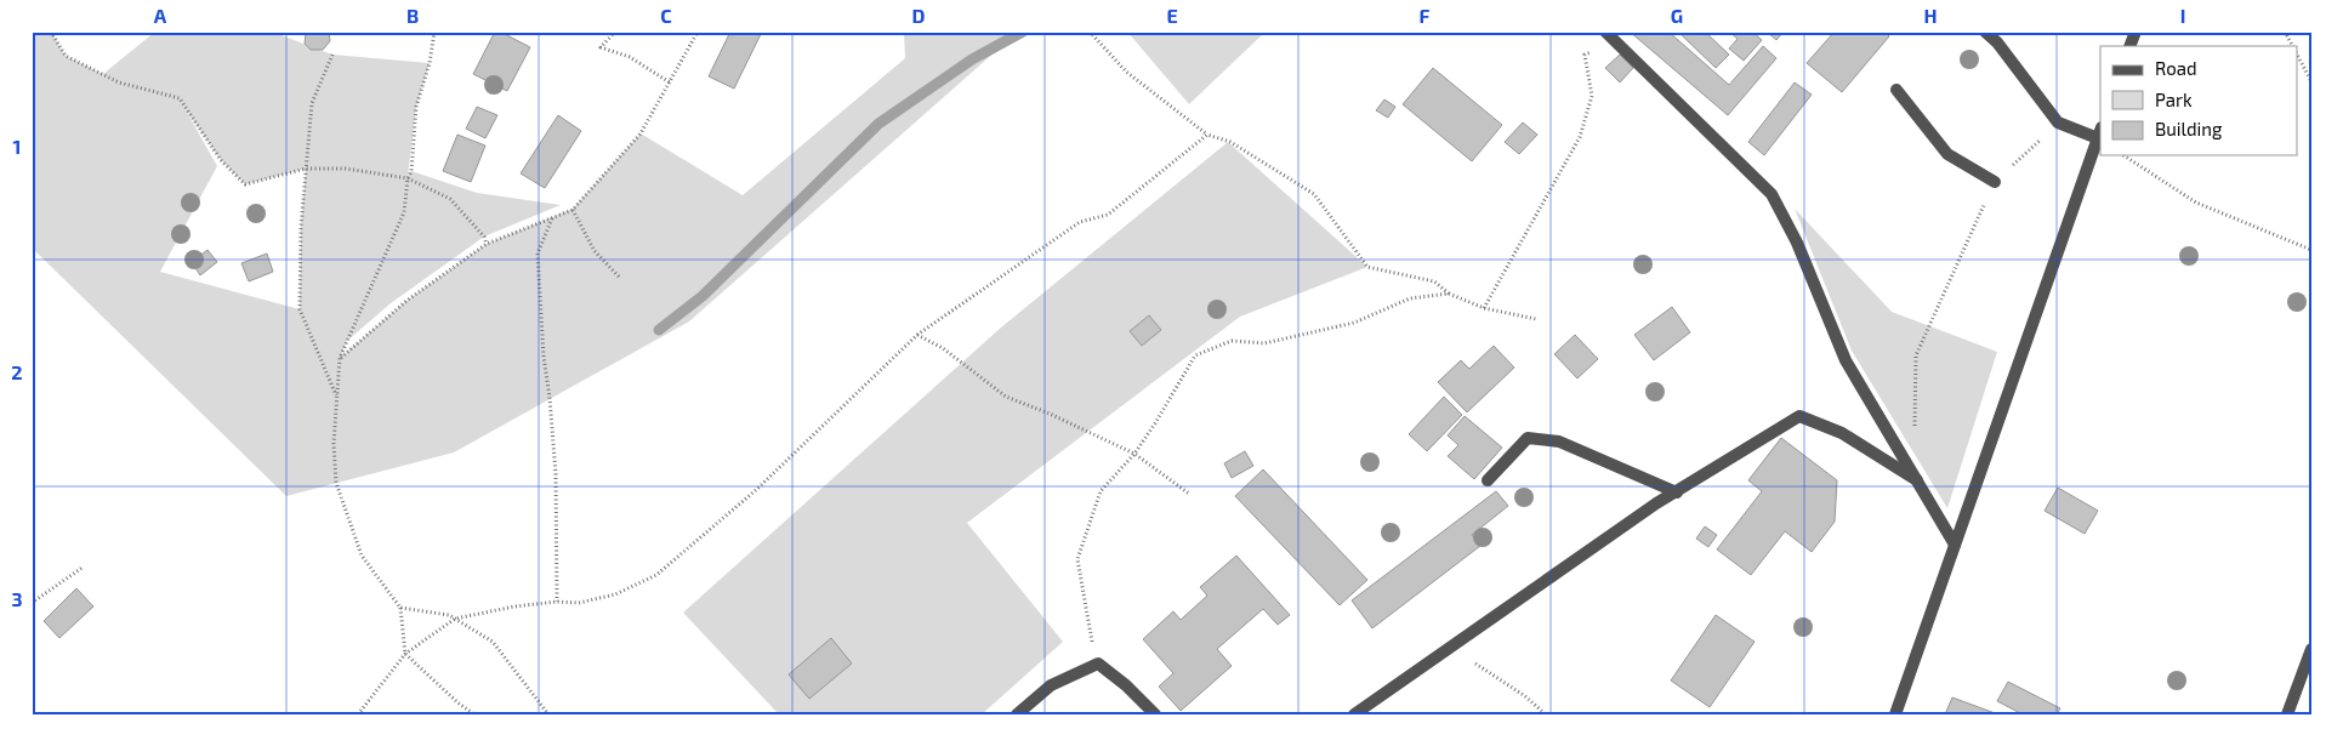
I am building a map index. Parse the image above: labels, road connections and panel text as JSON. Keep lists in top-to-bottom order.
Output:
{
  "legend": ["Road", "Park", "Building"],
  "grid": {
    "columns": [
      "A",
      "B",
      "C",
      "D",
      "E",
      "F",
      "G",
      "H",
      "I"
    ],
    "rows": ["1", "2", "3"]
  }
}
